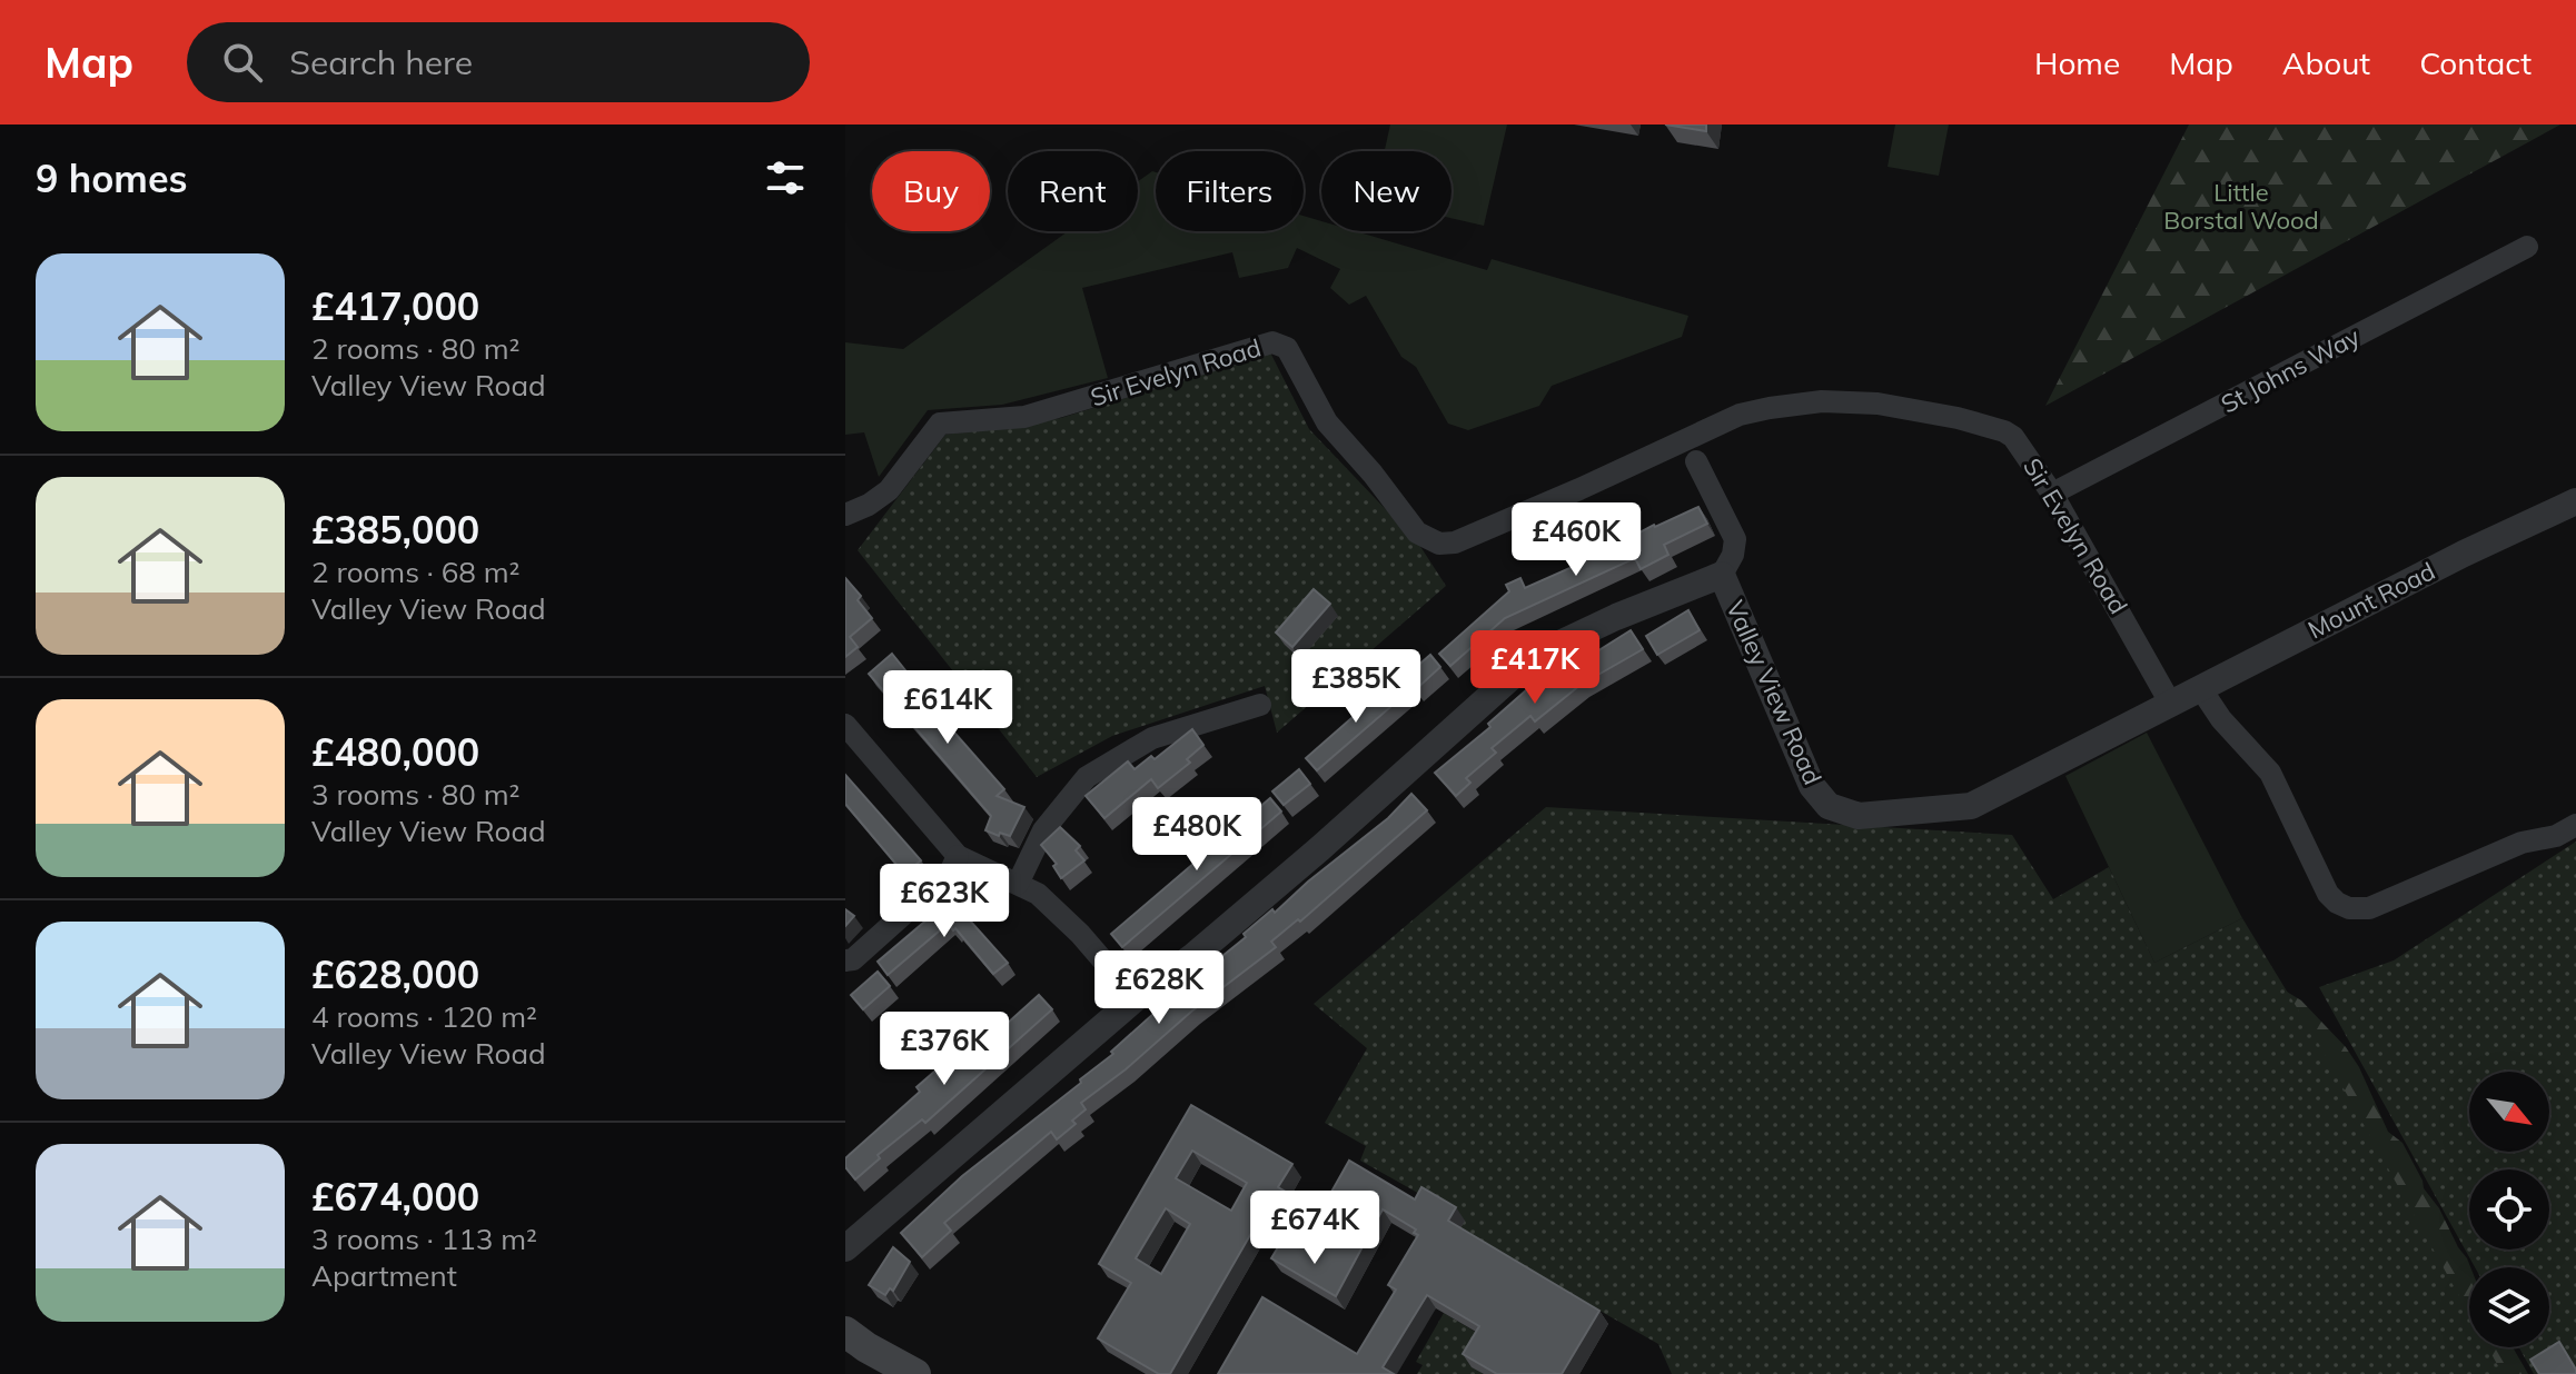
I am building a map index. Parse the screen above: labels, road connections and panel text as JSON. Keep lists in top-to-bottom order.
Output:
{
  "streets": {
    "street": [
      "St Johns Way",
      "Sir Evelyn Road",
      "Mount Road",
      "Valley View Road"
    ]
  },
  "crossings": [
    ["St Johns Way", "Sir Evelyn Road"],
    ["Sir Evelyn Road", "Mount Road"],
    ["Sir Evelyn Road", "Valley View Road"],
    ["Mount Road", "Valley View Road"]
  ],
  "parks": ["Little Borstal Wood"],
  "north": "bottom right",
  "page": {
    "header": "Map",
    "search": "Search here",
    "nav": [
      "Home",
      "Map",
      "About",
      "Contact"
    ],
    "heading": "9 homes",
    "chip": [
      "Buy",
      "Rent",
      "Filters",
      "New"
    ],
    "list": [
      {
        "name": "£417,000",
        "note": "2 rooms · 80 m² · Valley View Road"
      },
      {
        "name": "£385,000",
        "note": "2 rooms · 68 m² · Valley View Road"
      },
      {
        "name": "£480,000",
        "note": "3 rooms · 80 m² · Valley View Road"
      },
      {
        "name": "£628,000",
        "note": "4 rooms · 120 m² · Valley View Road"
      },
      {
        "name": "£674,000",
        "note": "3 rooms · 113 m² · Apartment"
      }
    ],
    "price": [
      "£460K",
      "£417K",
      "£385K",
      "£614K",
      "£480K",
      "£623K",
      "£628K",
      "£376K",
      "£674K"
    ]
  }
}
